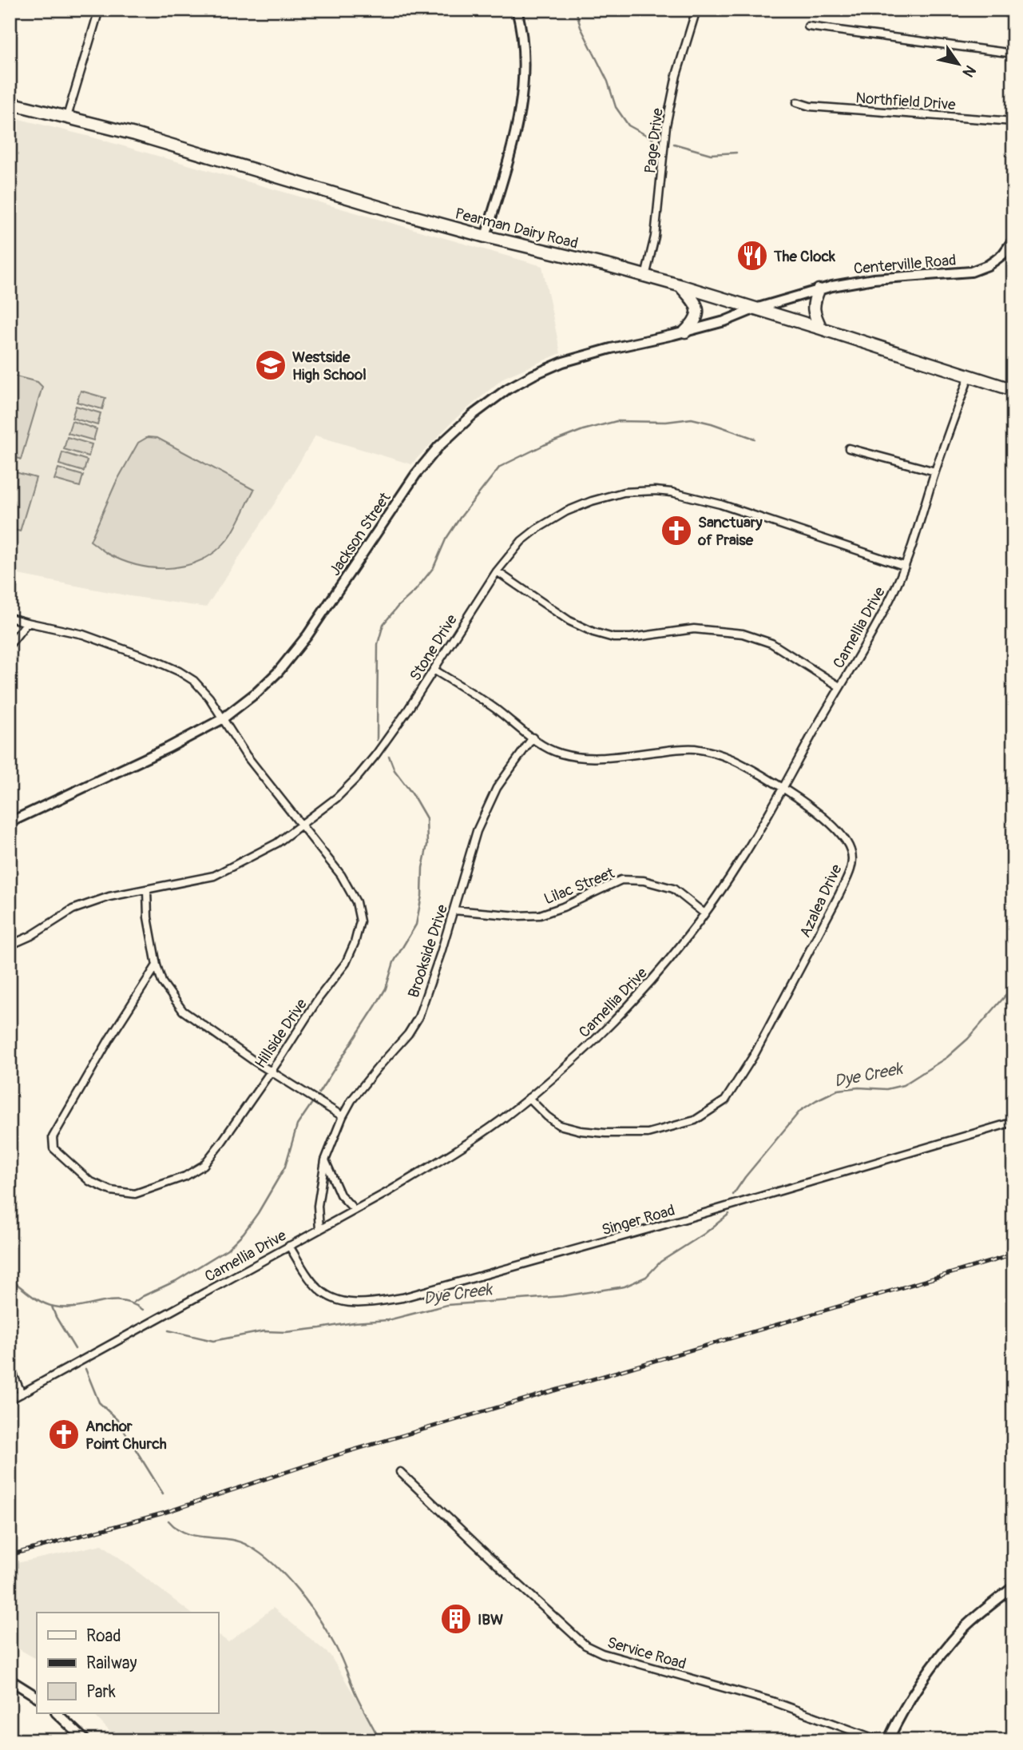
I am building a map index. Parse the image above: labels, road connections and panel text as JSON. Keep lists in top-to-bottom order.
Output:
{
  "streets": {
    "highway": ["Pearman Dairy Road"],
    "street": [
      "Northfield Drive",
      "Page Drive",
      "Centerville Road",
      "Jackson Street",
      "Camellia Drive",
      "Stone Drive",
      "Lilac Street",
      "Azalea Drive",
      "Brookside Drive",
      "Hillside Drive",
      "Singer Road",
      "Service Road"
    ]
  },
  "crossings": [
    ["Page Drive", "Pearman Dairy Road"],
    ["Pearman Dairy Road", "Centerville Road"],
    ["Pearman Dairy Road", "Jackson Street"],
    ["Pearman Dairy Road", "Camellia Drive"],
    ["Centerville Road", "Jackson Street"],
    ["Jackson Street", "Hillside Drive"],
    ["Camellia Drive", "Stone Drive"],
    ["Camellia Drive", "Lilac Street"],
    ["Camellia Drive", "Azalea Drive"],
    ["Camellia Drive", "Brookside Drive"],
    ["Camellia Drive", "Singer Road"],
    ["Stone Drive", "Azalea Drive"],
    ["Stone Drive", "Hillside Drive"],
    ["Lilac Street", "Brookside Drive"],
    ["Azalea Drive", "Brookside Drive"]
  ],
  "water": ["Dye Creek"],
  "places": {
    "restaurant": ["The Clock"],
    "school or university": ["Westside High School"],
    "church": ["Sanctuary of Praise", "Anchor Point Church"],
    "building": ["IBW"]
  },
  "legend": ["Road", "Railway", "Park"],
  "north": "bottom right"
}
